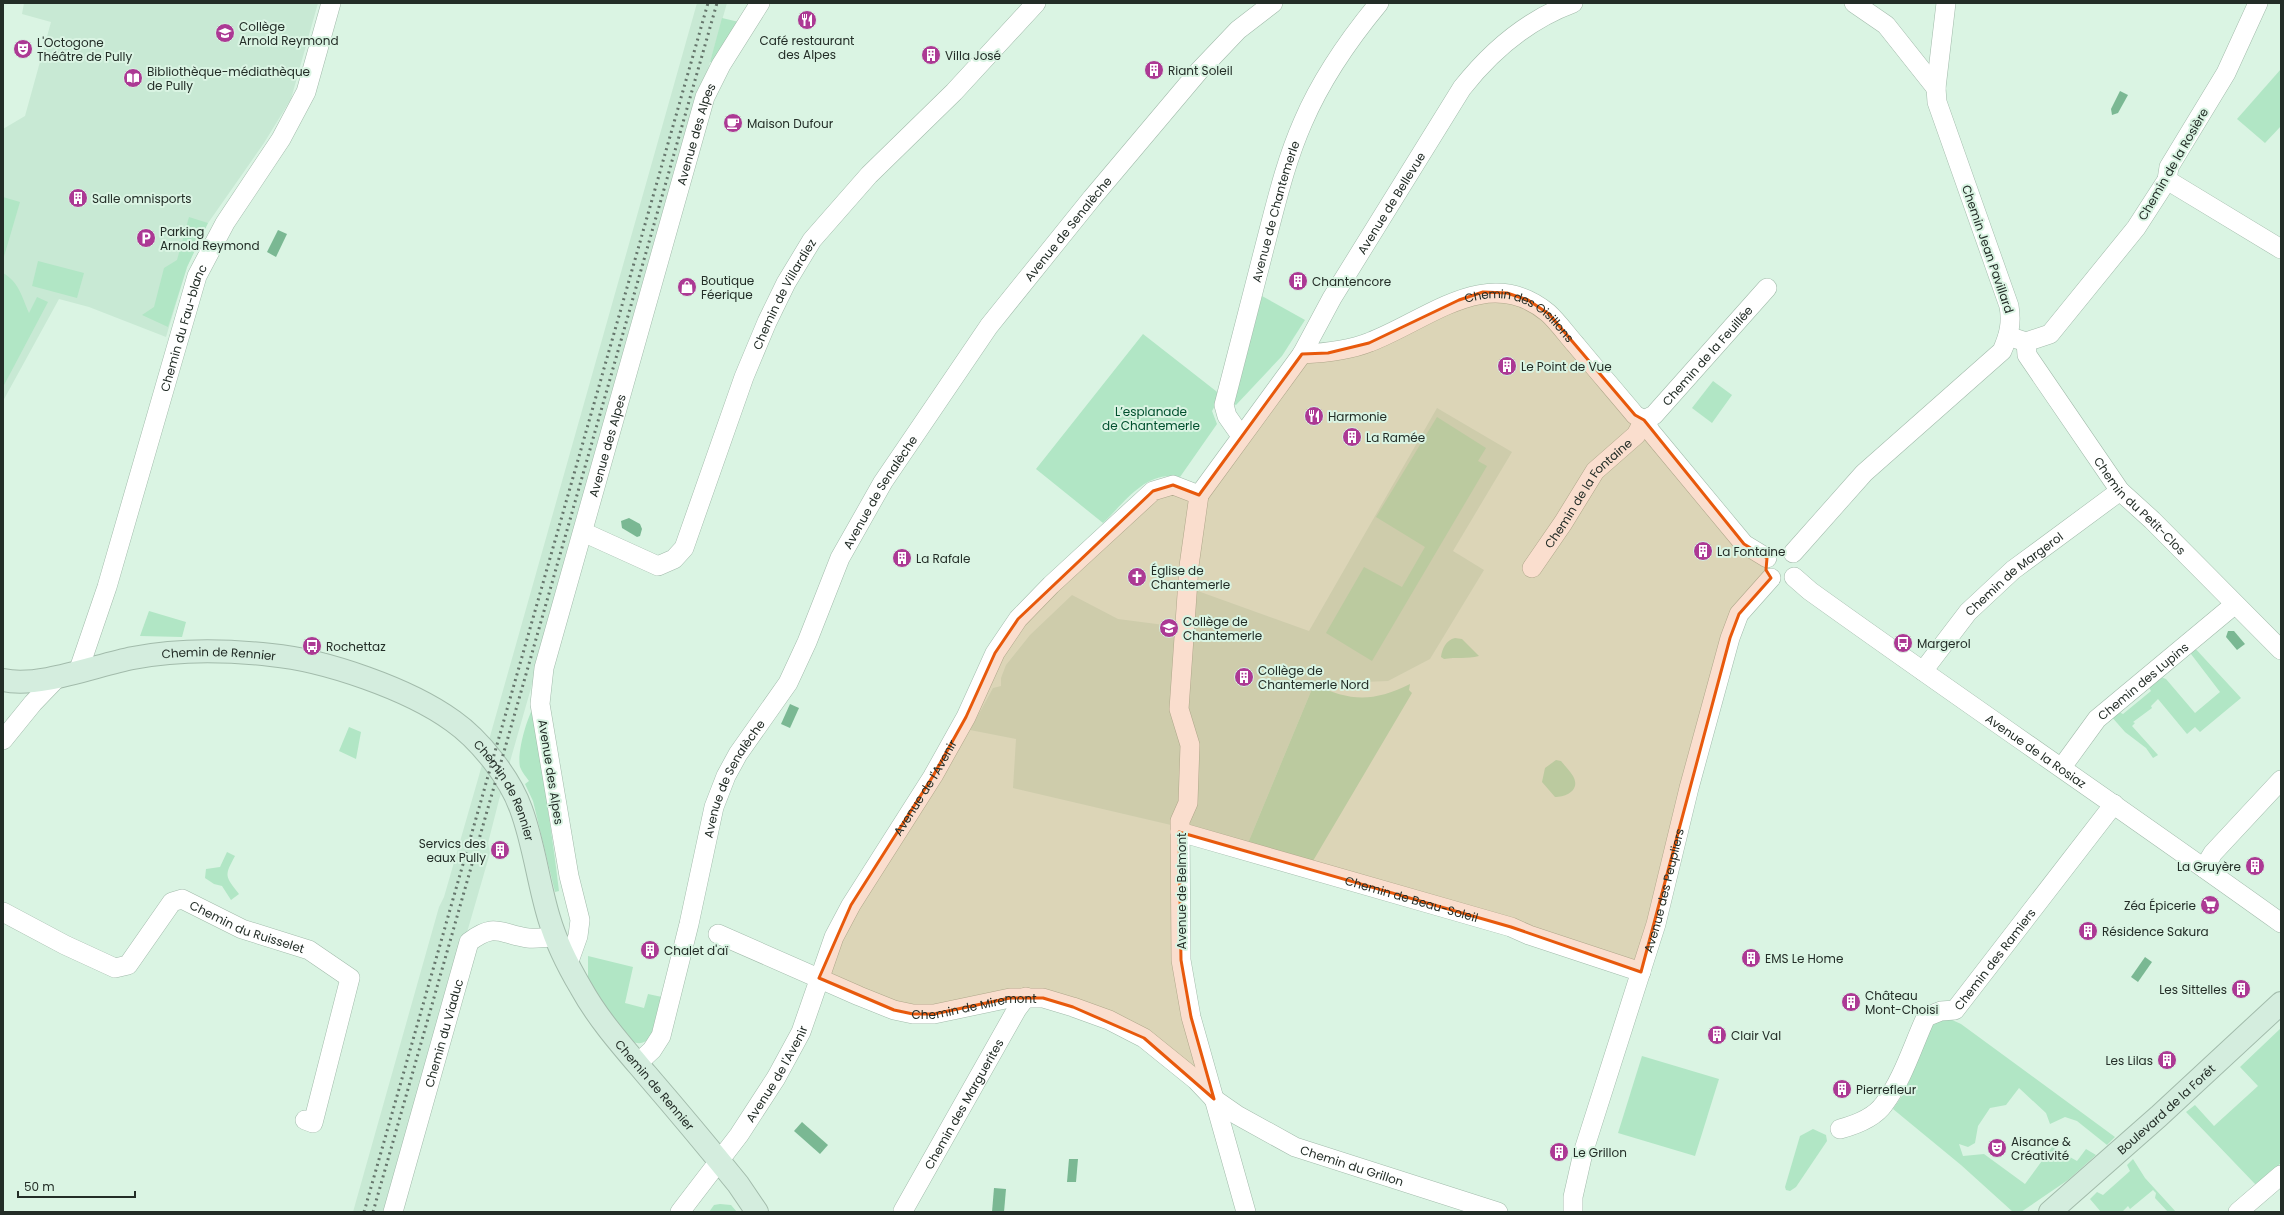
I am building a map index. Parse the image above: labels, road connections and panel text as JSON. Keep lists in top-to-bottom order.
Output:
{
  "streets": {
    "street": [
      "Avenue des Alpes",
      "Chemin de la Rosière",
      "Avenue de Bellevue",
      "Avenue de Chantemerle",
      "Avenue de Senalèche",
      "Chemin Jean Pavillard",
      "Chemin de Villardiez",
      "Chemin des Oisillons",
      "Chemin du Fau-blanc",
      "Chemin de la Feuillée",
      "Chemin de la Fontaine",
      "Chemin du Petit-Clos",
      "Chemin de Margerol",
      "Chemin de Rennier",
      "Chemin des Lupins",
      "Avenue de la Rosiaz",
      "Avenue de l'Avenir",
      "Avenue des Peupliers",
      "Avenue de Belmont",
      "Chemin de Beau-Soleil",
      "Chemin du Ruisselet",
      "Chemin des Ramiers",
      "Chemin de Miremont",
      "Chemin du Viaduc",
      "Chemin des Marguerites",
      "Boulevard de la Forêt",
      "Chemin du Grillon"
    ]
  },
  "crossings": [
    ["Avenue des Alpes", "Chemin de Villardiez"],
    ["Avenue des Alpes", "Chemin de Rennier"],
    ["Chemin de la Rosière", "Chemin du Petit-Clos"],
    ["Avenue de Bellevue", "Avenue de Chantemerle"],
    ["Avenue de Bellevue", "Chemin des Oisillons"],
    ["Avenue de Bellevue", "Avenue de Belmont"],
    ["Avenue de Chantemerle", "Avenue de Belmont"],
    ["Avenue de Senalèche", "Chemin de Rennier"],
    ["Chemin Jean Pavillard", "Chemin des Oisillons"],
    ["Chemin Jean Pavillard", "Avenue de la Rosiaz"],
    ["Chemin Jean Pavillard", "Avenue des Peupliers"],
    ["Chemin des Oisillons", "Chemin de la Feuillée"],
    ["Chemin des Oisillons", "Chemin de la Fontaine"],
    ["Chemin des Oisillons", "Avenue de la Rosiaz"],
    ["Chemin des Oisillons", "Avenue des Peupliers"],
    ["Chemin du Fau-blanc", "Chemin de Rennier"],
    ["Chemin de la Feuillée", "Chemin de la Fontaine"],
    ["Chemin du Petit-Clos", "Chemin de Margerol"],
    ["Chemin du Petit-Clos", "Chemin des Lupins"],
    ["Chemin de Margerol", "Avenue de la Rosiaz"],
    ["Chemin de Rennier", "Avenue de l'Avenir"],
    ["Chemin de Rennier", "Chemin du Viaduc"],
    ["Chemin des Lupins", "Avenue de la Rosiaz"],
    ["Avenue de la Rosiaz", "Avenue des Peupliers"],
    ["Avenue de la Rosiaz", "Chemin des Ramiers"],
    ["Avenue de l'Avenir", "Avenue de Belmont"],
    ["Avenue de l'Avenir", "Chemin de Miremont"],
    ["Avenue des Peupliers", "Chemin de Beau-Soleil"],
    ["Avenue de Belmont", "Chemin de Beau-Soleil"],
    ["Avenue de Belmont", "Chemin de Miremont"],
    ["Avenue de Belmont", "Chemin du Grillon"],
    ["Chemin de Miremont", "Chemin des Marguerites"],
    ["Chemin de Miremont", "Chemin du Grillon"]
  ],
  "parks": ["L’esplanade de Chantemerle"],
  "places": {
    "restaurant": ["Café restaurant des Alpes", "Harmonie"],
    "school or university": ["Collège Arnold Reymond", "Collège de Chantemerle"],
    "theatre": ["L'Octogone Théâtre de Pully", "Aisance & Créativité"],
    "building": [
      "Villa José",
      "Riant Soleil",
      "Salle omnisports",
      "Chantencore",
      "Le Point de Vue",
      "La Ramée",
      "La Fontaine",
      "La Rafale",
      "Collège de Chantemerle Nord",
      "Servics des eaux Pully",
      "La Gruyère",
      "Résidence Sakura",
      "Chalet d'aï",
      "EMS Le Home",
      "Les Sittelles",
      "Château Mont-Choisi",
      "Clair Val",
      "Les Lilas",
      "Pierrefleur",
      "Le Grillon"
    ],
    "library": ["Bibliothèque-médiathèque de Pully"],
    "cafe": ["Maison Dufour"],
    "parking": ["Parking Arnold Reymond"],
    "shop": ["Boutique Féerique"],
    "church": ["Église de Chantemerle"],
    "bus stop": ["Margerol", "Rochettaz"],
    "supermarket": ["Zéa Épicerie"]
  },
  "scale_bar": "50 m"
}
